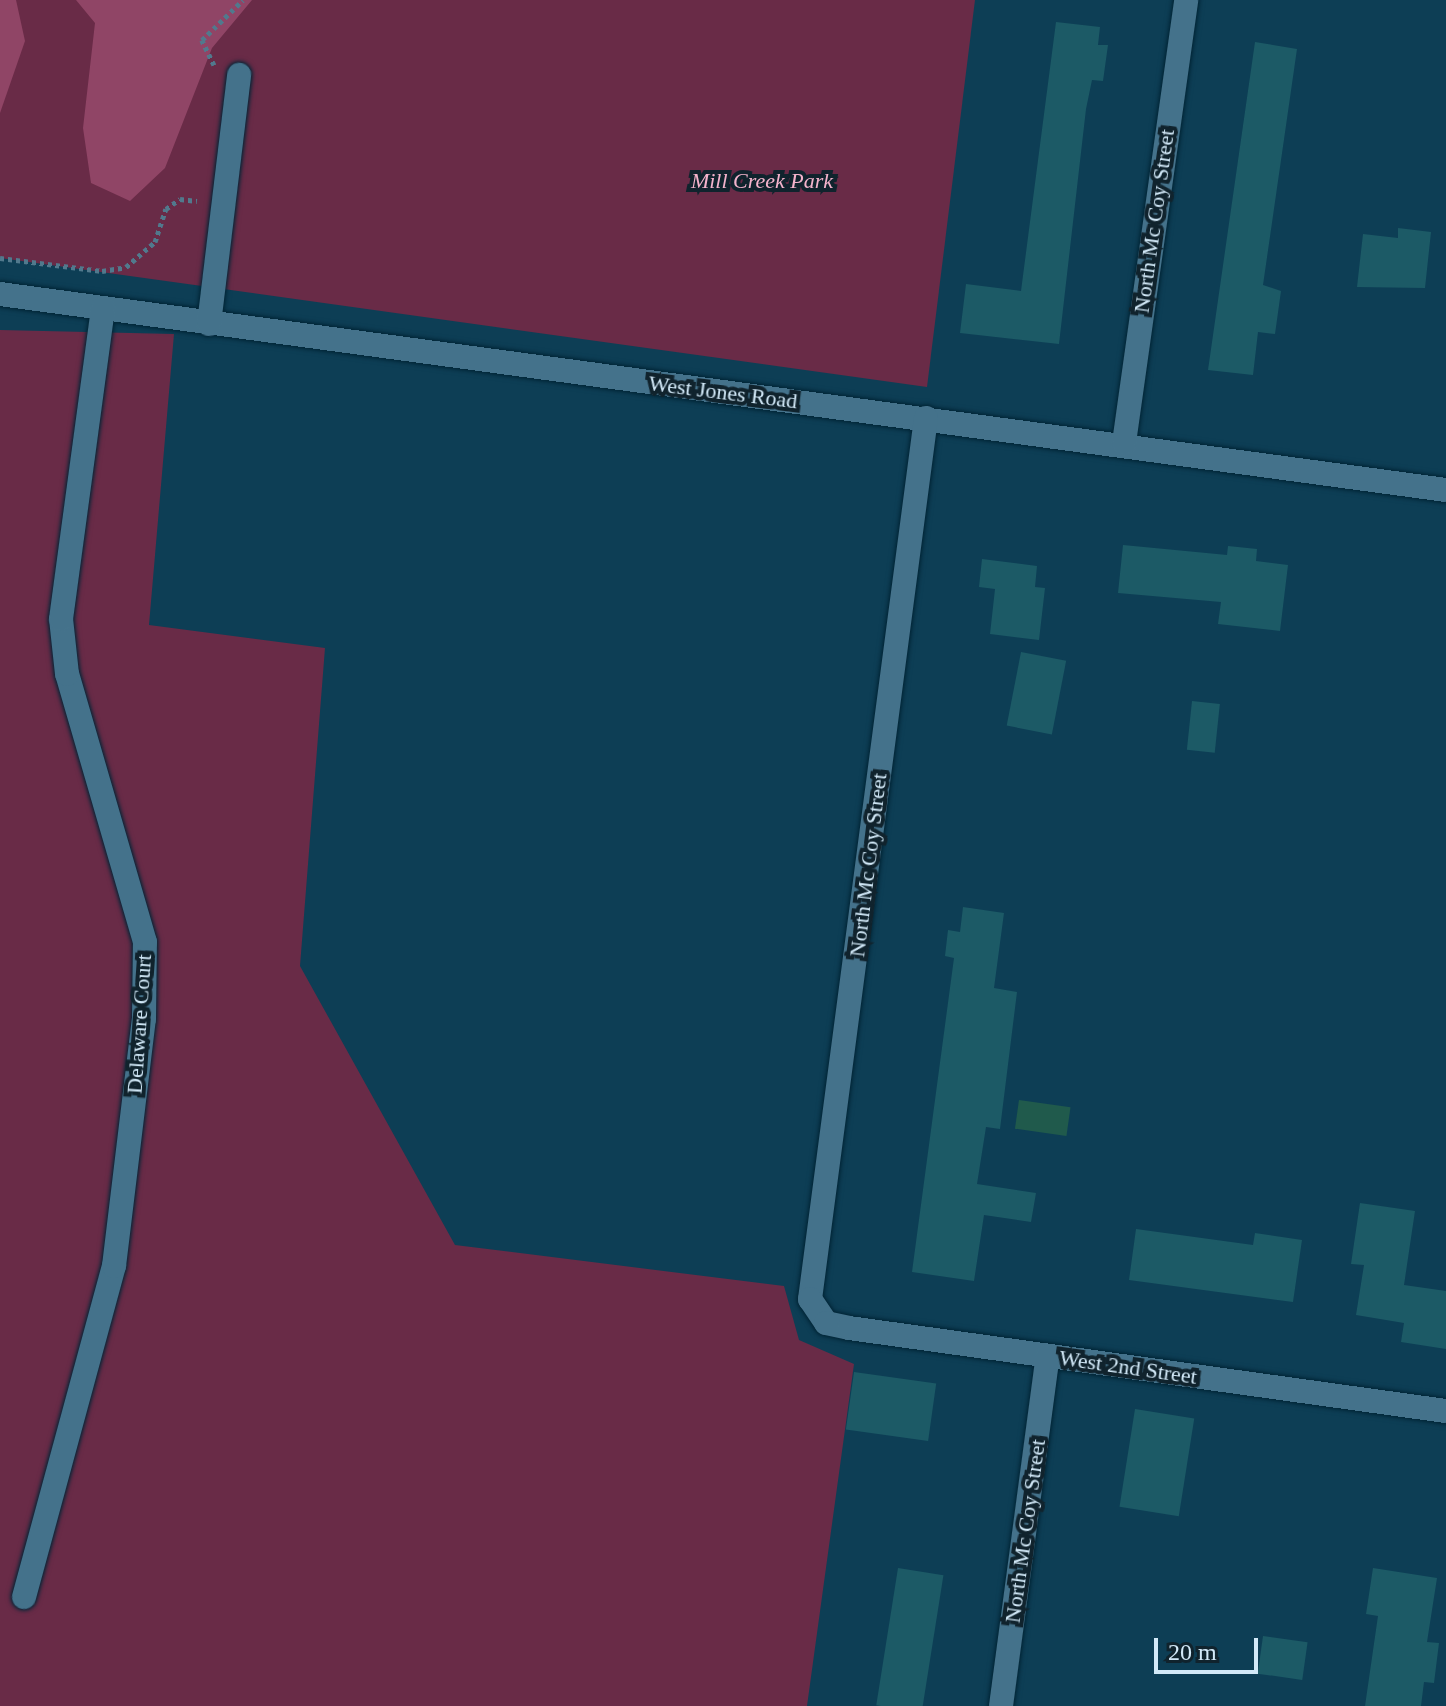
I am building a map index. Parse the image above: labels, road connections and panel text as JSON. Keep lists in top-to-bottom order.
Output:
{
  "streets": {
    "street": [
      "North Mc Coy Street",
      "West Jones Road",
      "Delaware Court",
      "West 2nd Street"
    ]
  },
  "crossings": [
    ["North Mc Coy Street", "West Jones Road"],
    ["North Mc Coy Street", "West 2nd Street"],
    ["West Jones Road", "Delaware Court"]
  ],
  "parks": ["Mill Creek Park"],
  "scale_bar": "20 m"
}
